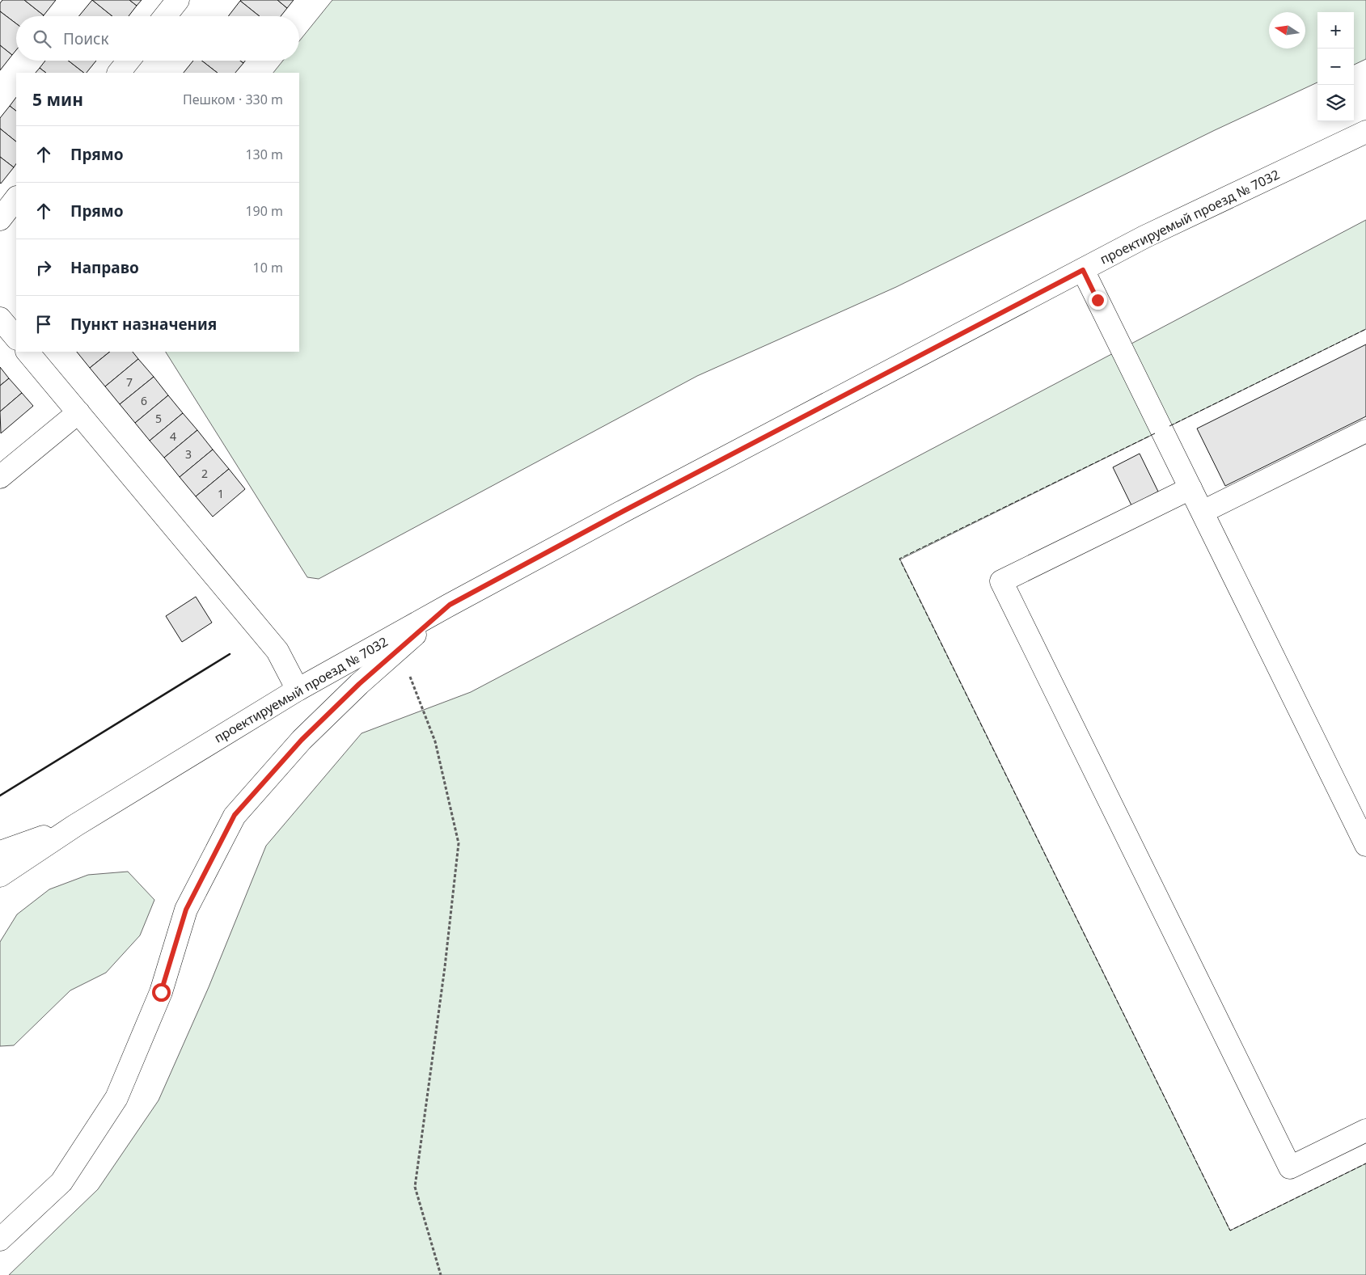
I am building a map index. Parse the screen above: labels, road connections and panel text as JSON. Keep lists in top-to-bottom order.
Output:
{
  "streets": {
    "main road": ["проектируемый проезд № 7032"]
  },
  "house_numbers": [
    "7",
    "6",
    "5",
    "4",
    "3",
    "2",
    "1"
  ],
  "north": "left",
  "page": {
    "map_buttons": ["+", "−"],
    "search": "Поиск",
    "heading": ["5 мин", "Пешком · 330 m"],
    "list": [
      ["Прямо", "130 m"],
      ["Прямо", "190 m"],
      ["Направо", "10 m"],
      "Пункт назначения"
    ]
  }
}
